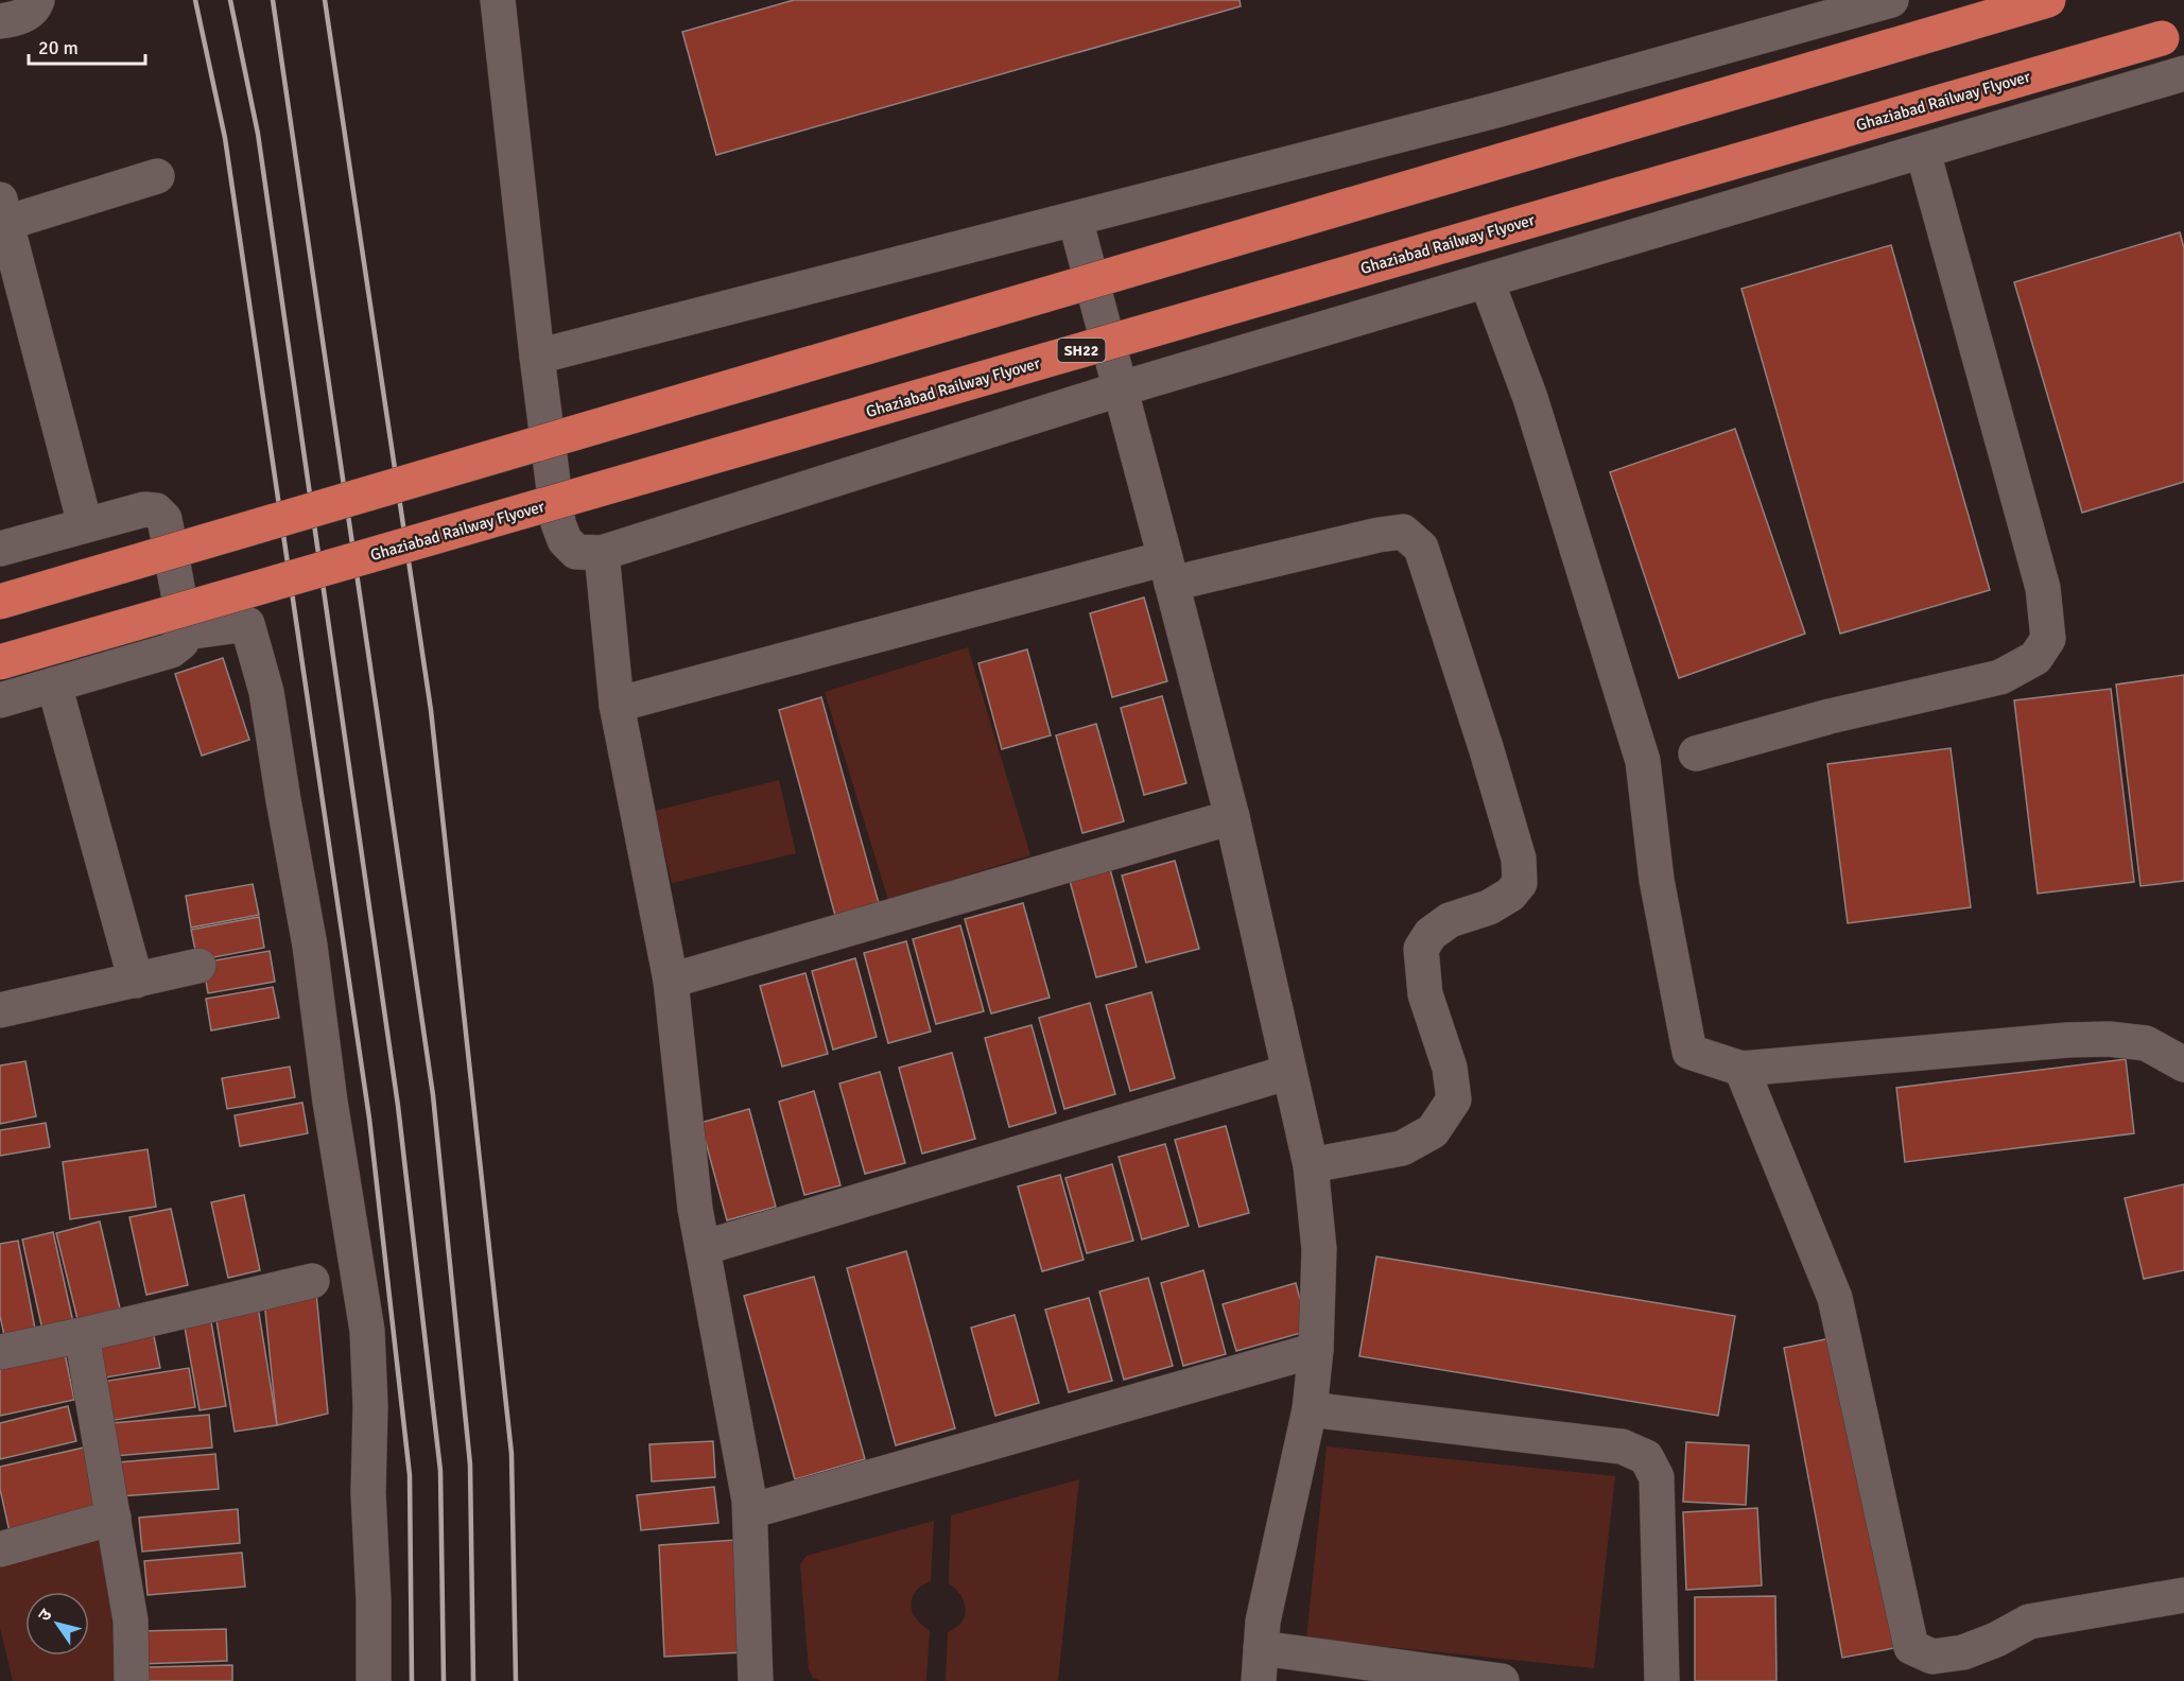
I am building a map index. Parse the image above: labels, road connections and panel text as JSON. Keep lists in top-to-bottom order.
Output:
{
  "streets": {
    "highway": ["Ghaziabad Railway Flyover", "SH22"]
  },
  "scale_bar": "20 m",
  "north": "top left"
}
